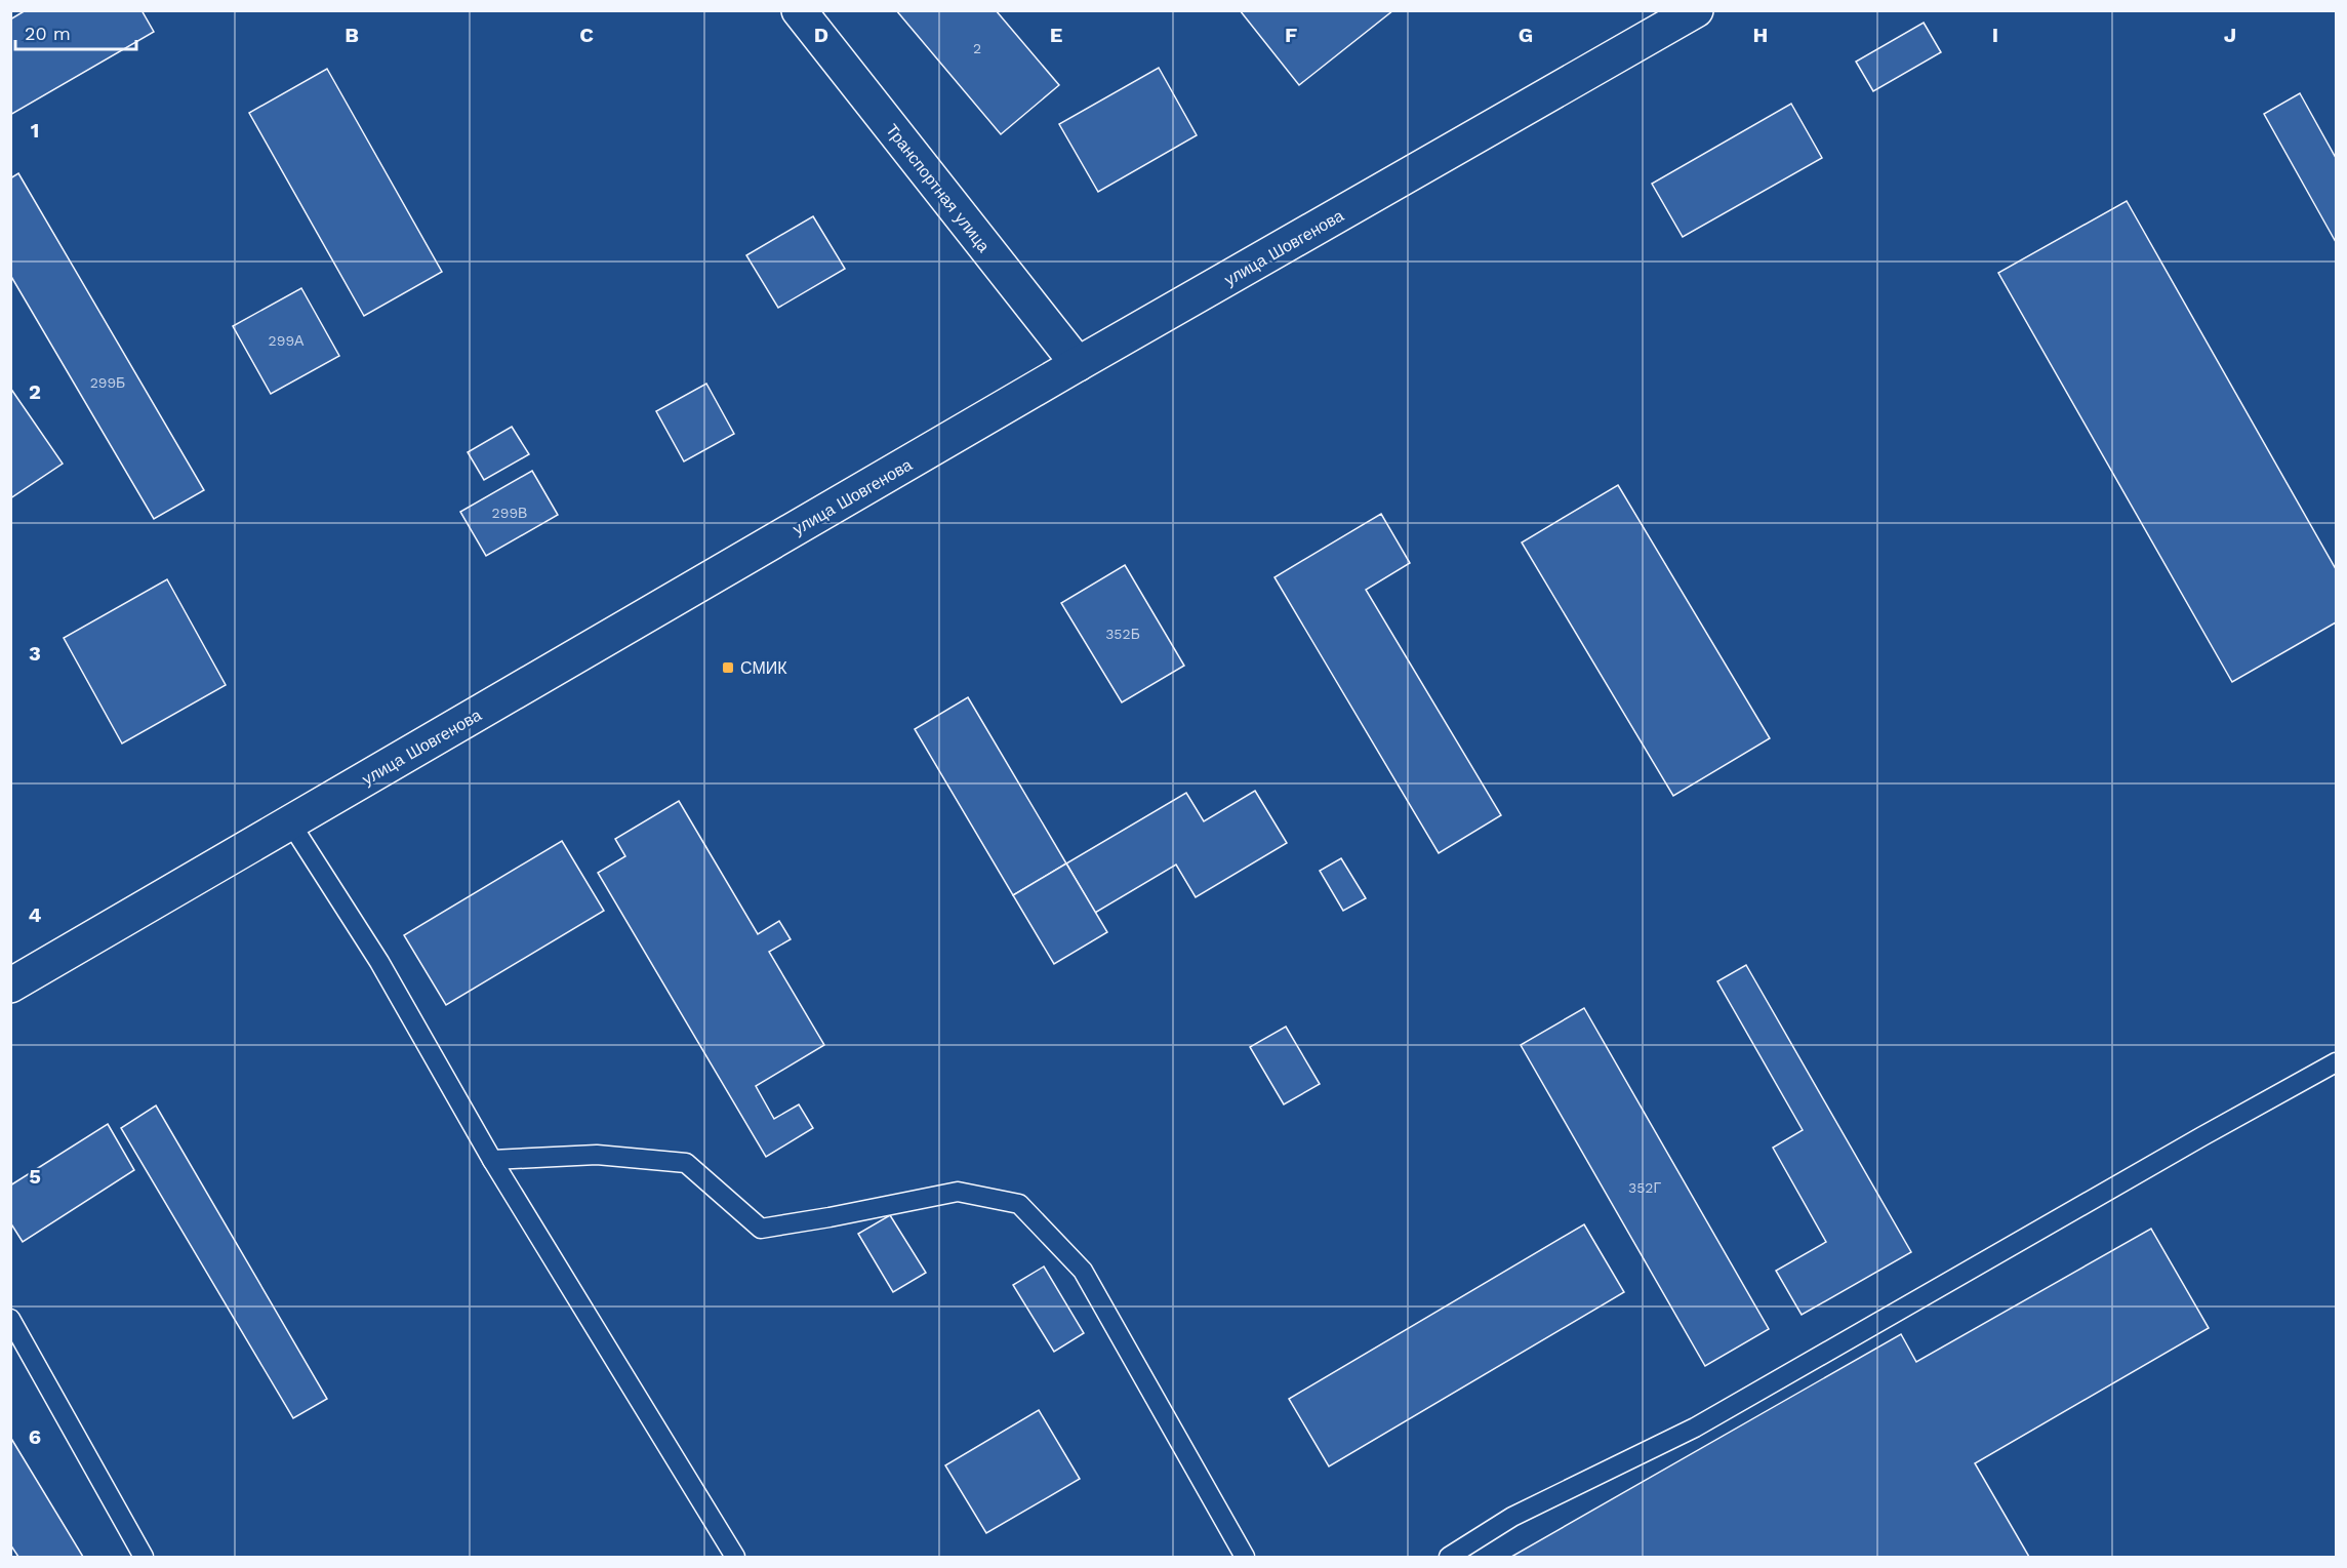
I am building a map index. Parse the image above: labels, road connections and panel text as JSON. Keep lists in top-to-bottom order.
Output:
{
  "streets": {
    "street": ["Транспортная улица", "улица Шовгенова"]
  },
  "crossings": [
    ["Транспортная улица", "улица Шовгенова"]
  ],
  "places": {
    "transit": ["СМИК"]
  },
  "house_numbers": [
    "2",
    "299А",
    "299Б",
    "299В",
    "352Б",
    "352Г"
  ],
  "scale_bar": "20 m",
  "grid": {
    "columns": [
      "B",
      "C",
      "D",
      "E",
      "F",
      "G",
      "H",
      "I",
      "J"
    ],
    "rows": [
      "1",
      "2",
      "3",
      "4",
      "5",
      "6"
    ]
  }
}
